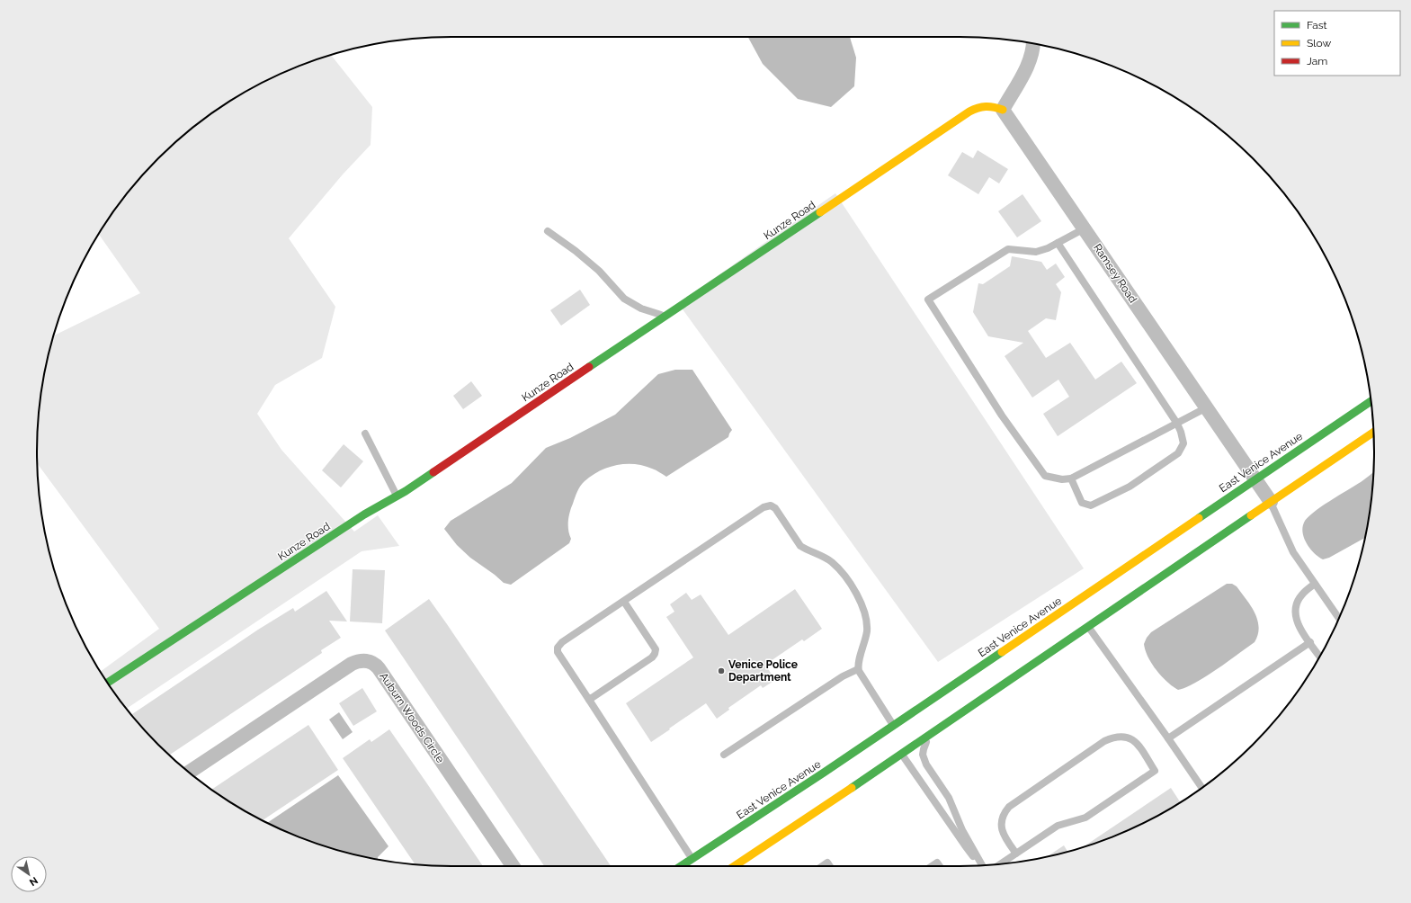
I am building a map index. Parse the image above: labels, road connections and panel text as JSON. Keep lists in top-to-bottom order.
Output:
{
  "streets": {
    "main road": ["Kunze Road", "East Venice Avenue"],
    "street": ["Ramsey Road", "Auburn Woods Circle"]
  },
  "crossings": [
    ["Kunze Road", "Ramsey Road"],
    ["Ramsey Road", "East Venice Avenue"]
  ],
  "places": ["Venice Police Department"],
  "legend": ["Fast", "Slow", "Jam"],
  "north": "bottom right"
}
